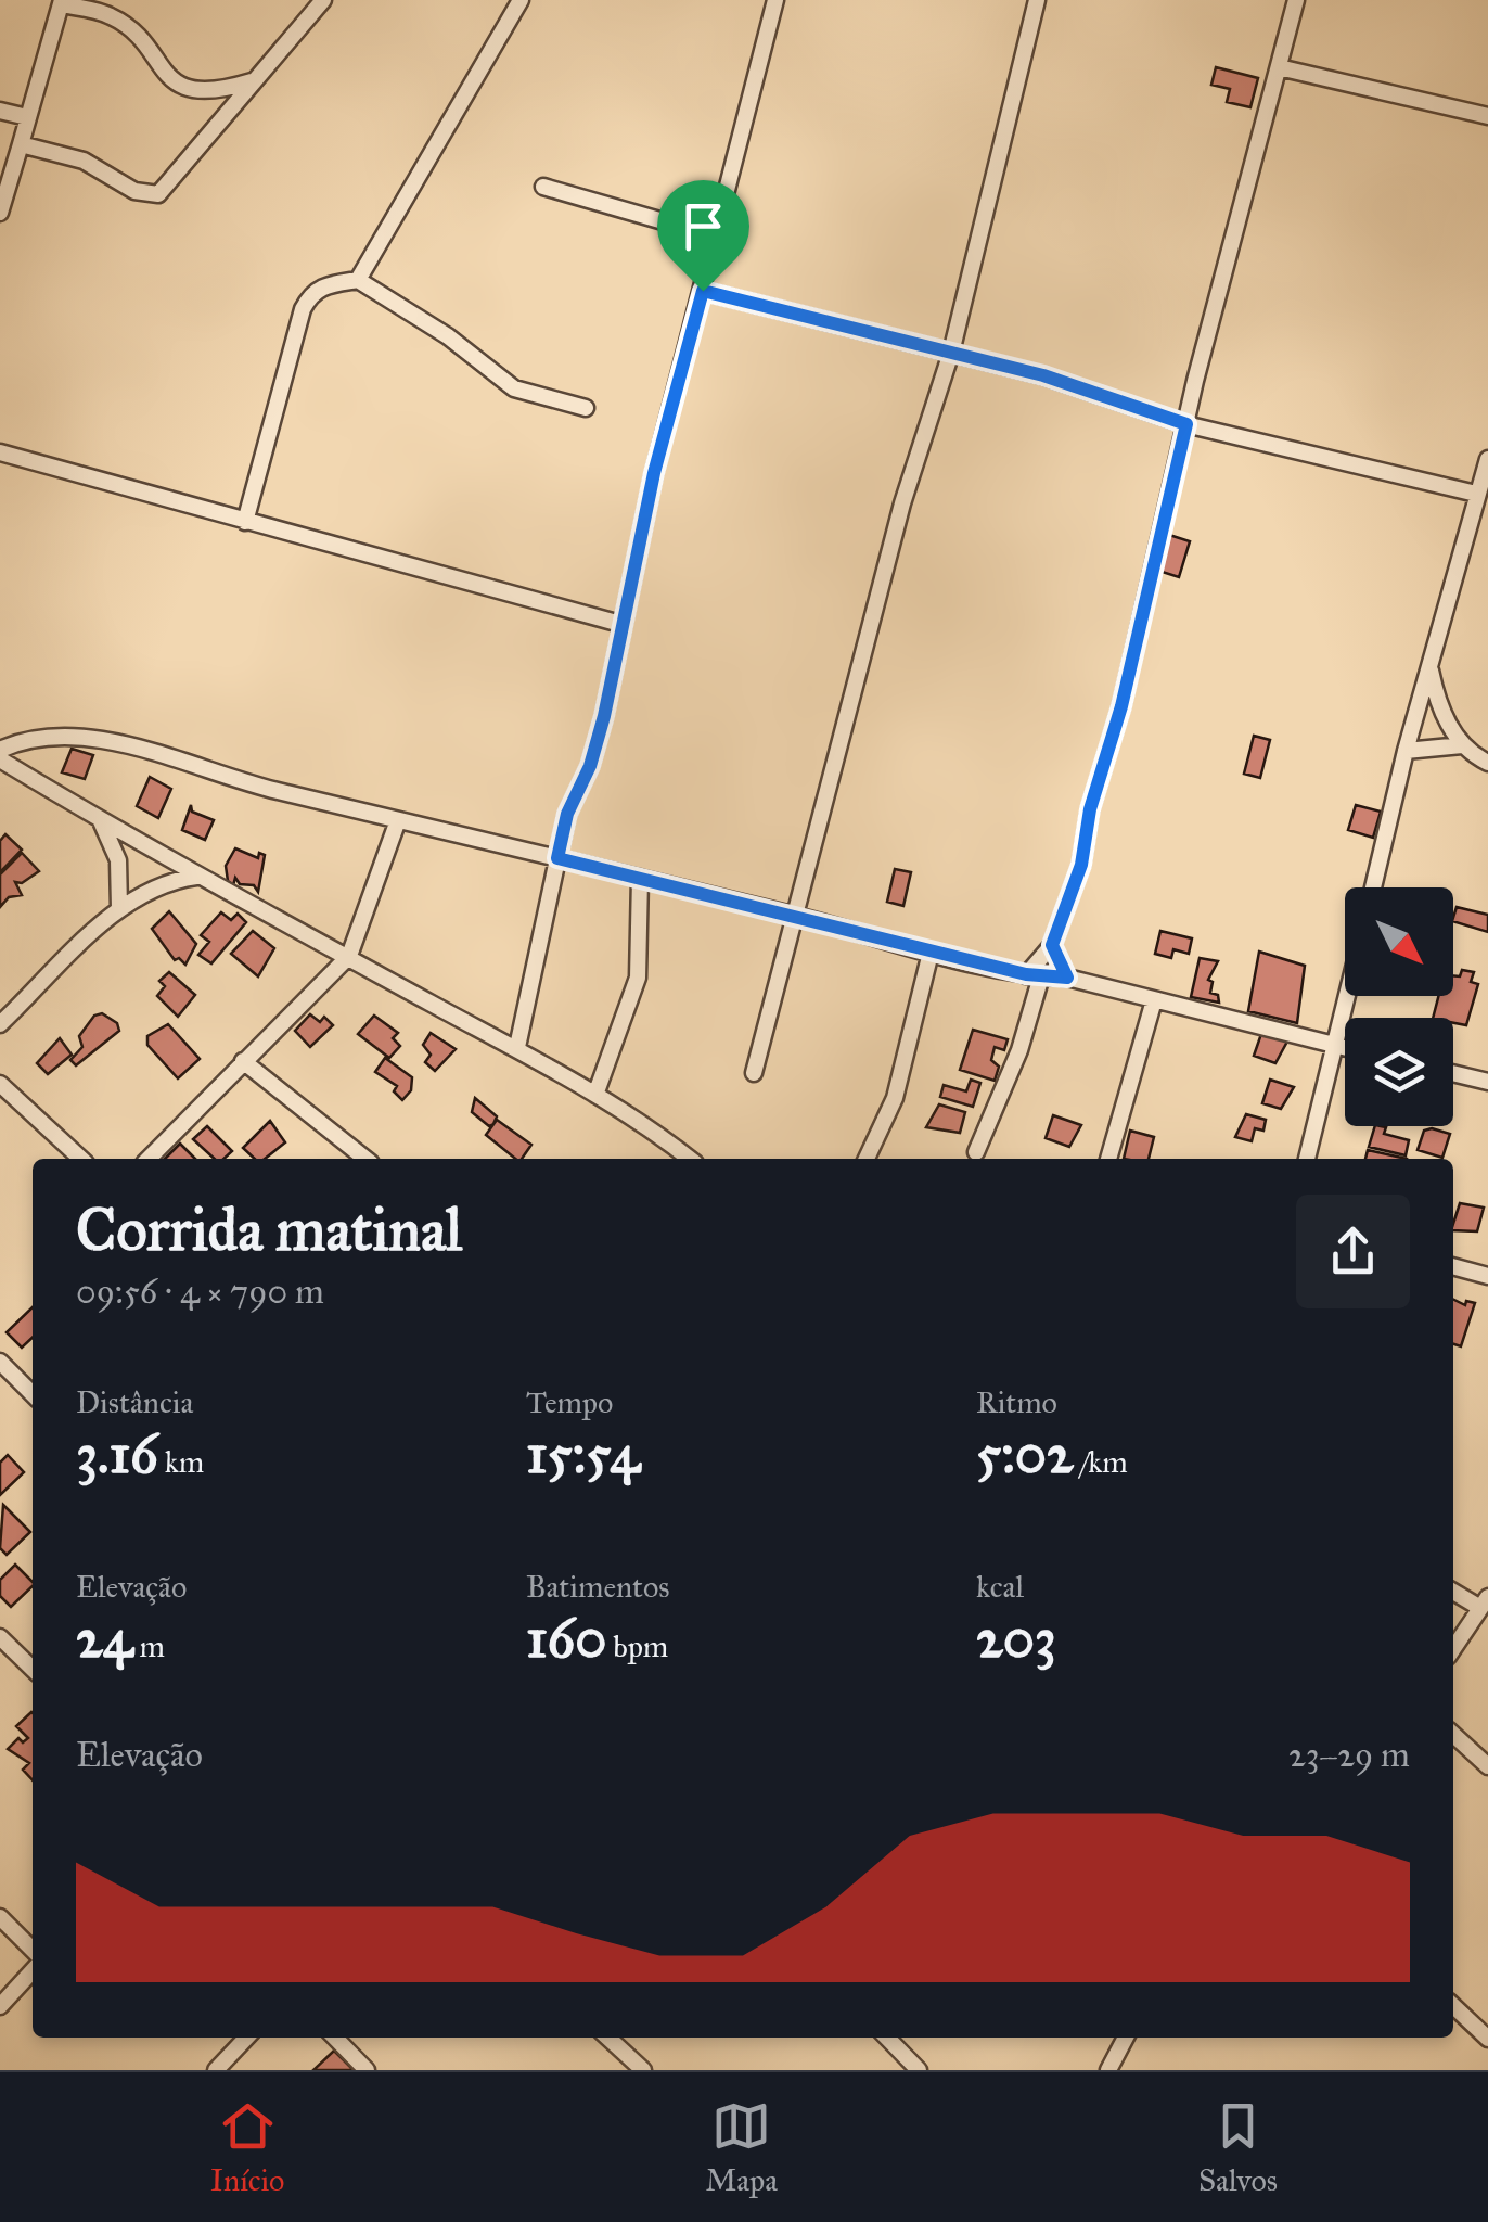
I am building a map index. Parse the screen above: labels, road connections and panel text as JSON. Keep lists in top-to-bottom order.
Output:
{
  "north": "bottom right",
  "page": {
    "heading": ["Corrida matinal", "09:56 · 4 × 790 m"],
    "stats": [
      ["Distância", "3.16 km"],
      ["Tempo", "15:54"],
      ["Ritmo", "5:02 /km"],
      ["Elevação", "24 m"],
      ["Batimentos", "160 bpm"],
      ["kcal", "203"]
    ],
    "chart": ["Elevação", "23–29 m"],
    "tabs": ["Início", "Mapa", "Salvos"]
  }
}
